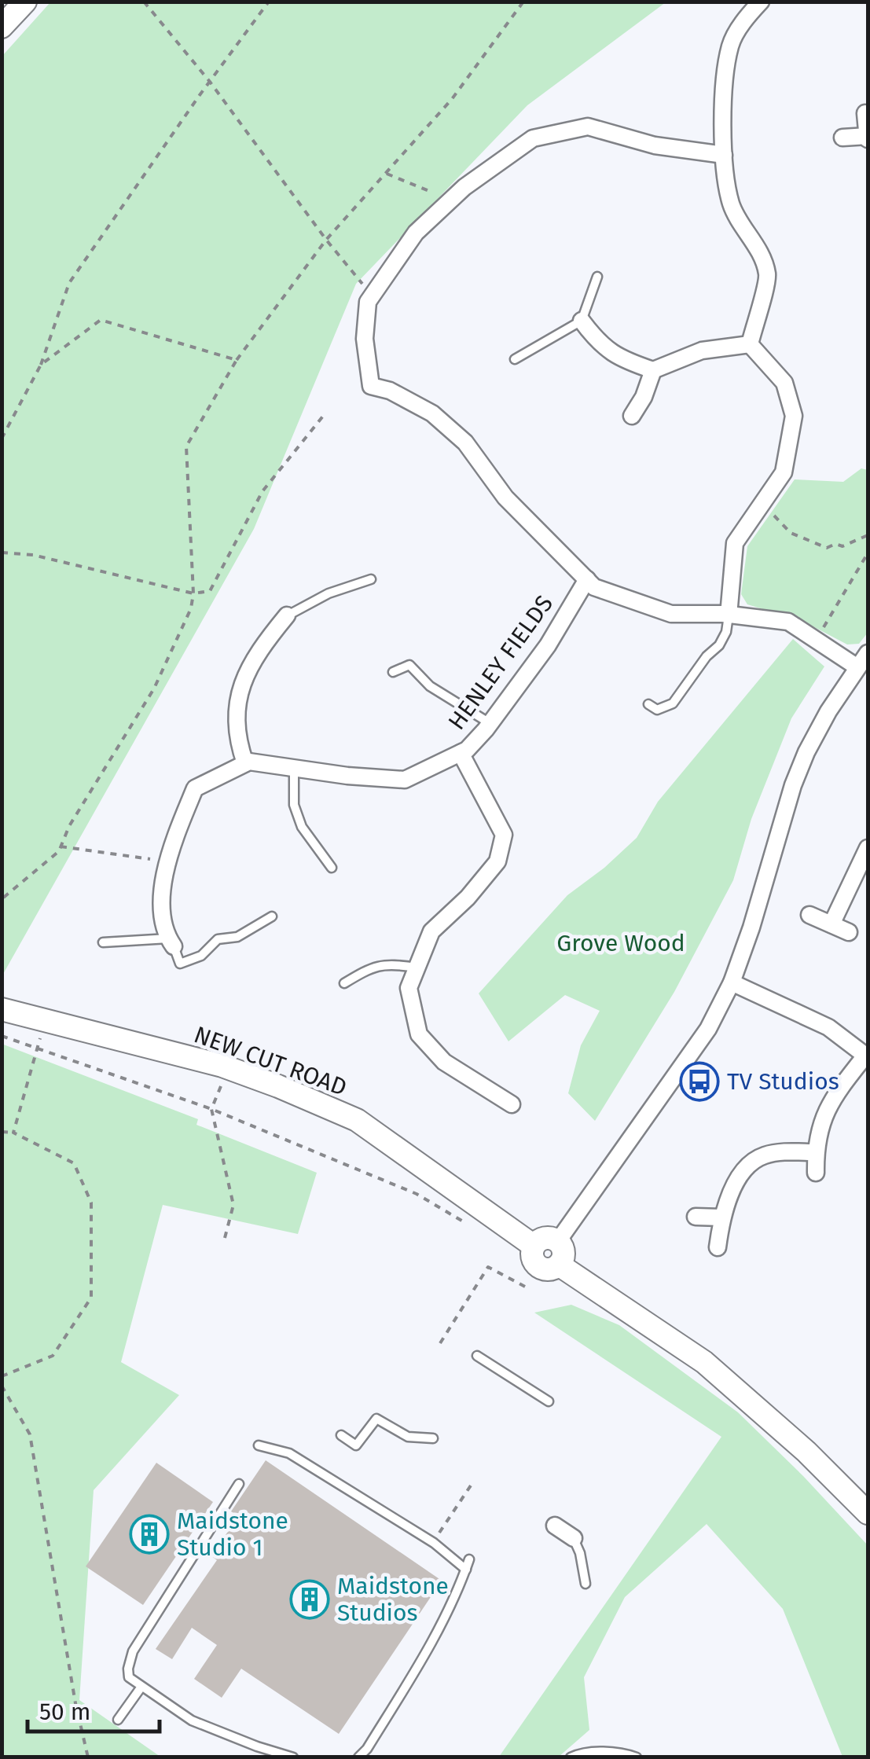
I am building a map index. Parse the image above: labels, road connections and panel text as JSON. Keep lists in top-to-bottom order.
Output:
{
  "streets": {
    "street": ["HENLEY FIELDS", "NEW CUT ROAD"]
  },
  "parks": ["Grove Wood"],
  "places": {
    "bus stop": ["TV Studios"],
    "building": ["Maidstone Studio 1", "Maidstone Studios"]
  },
  "scale_bar": "50 m"
}
